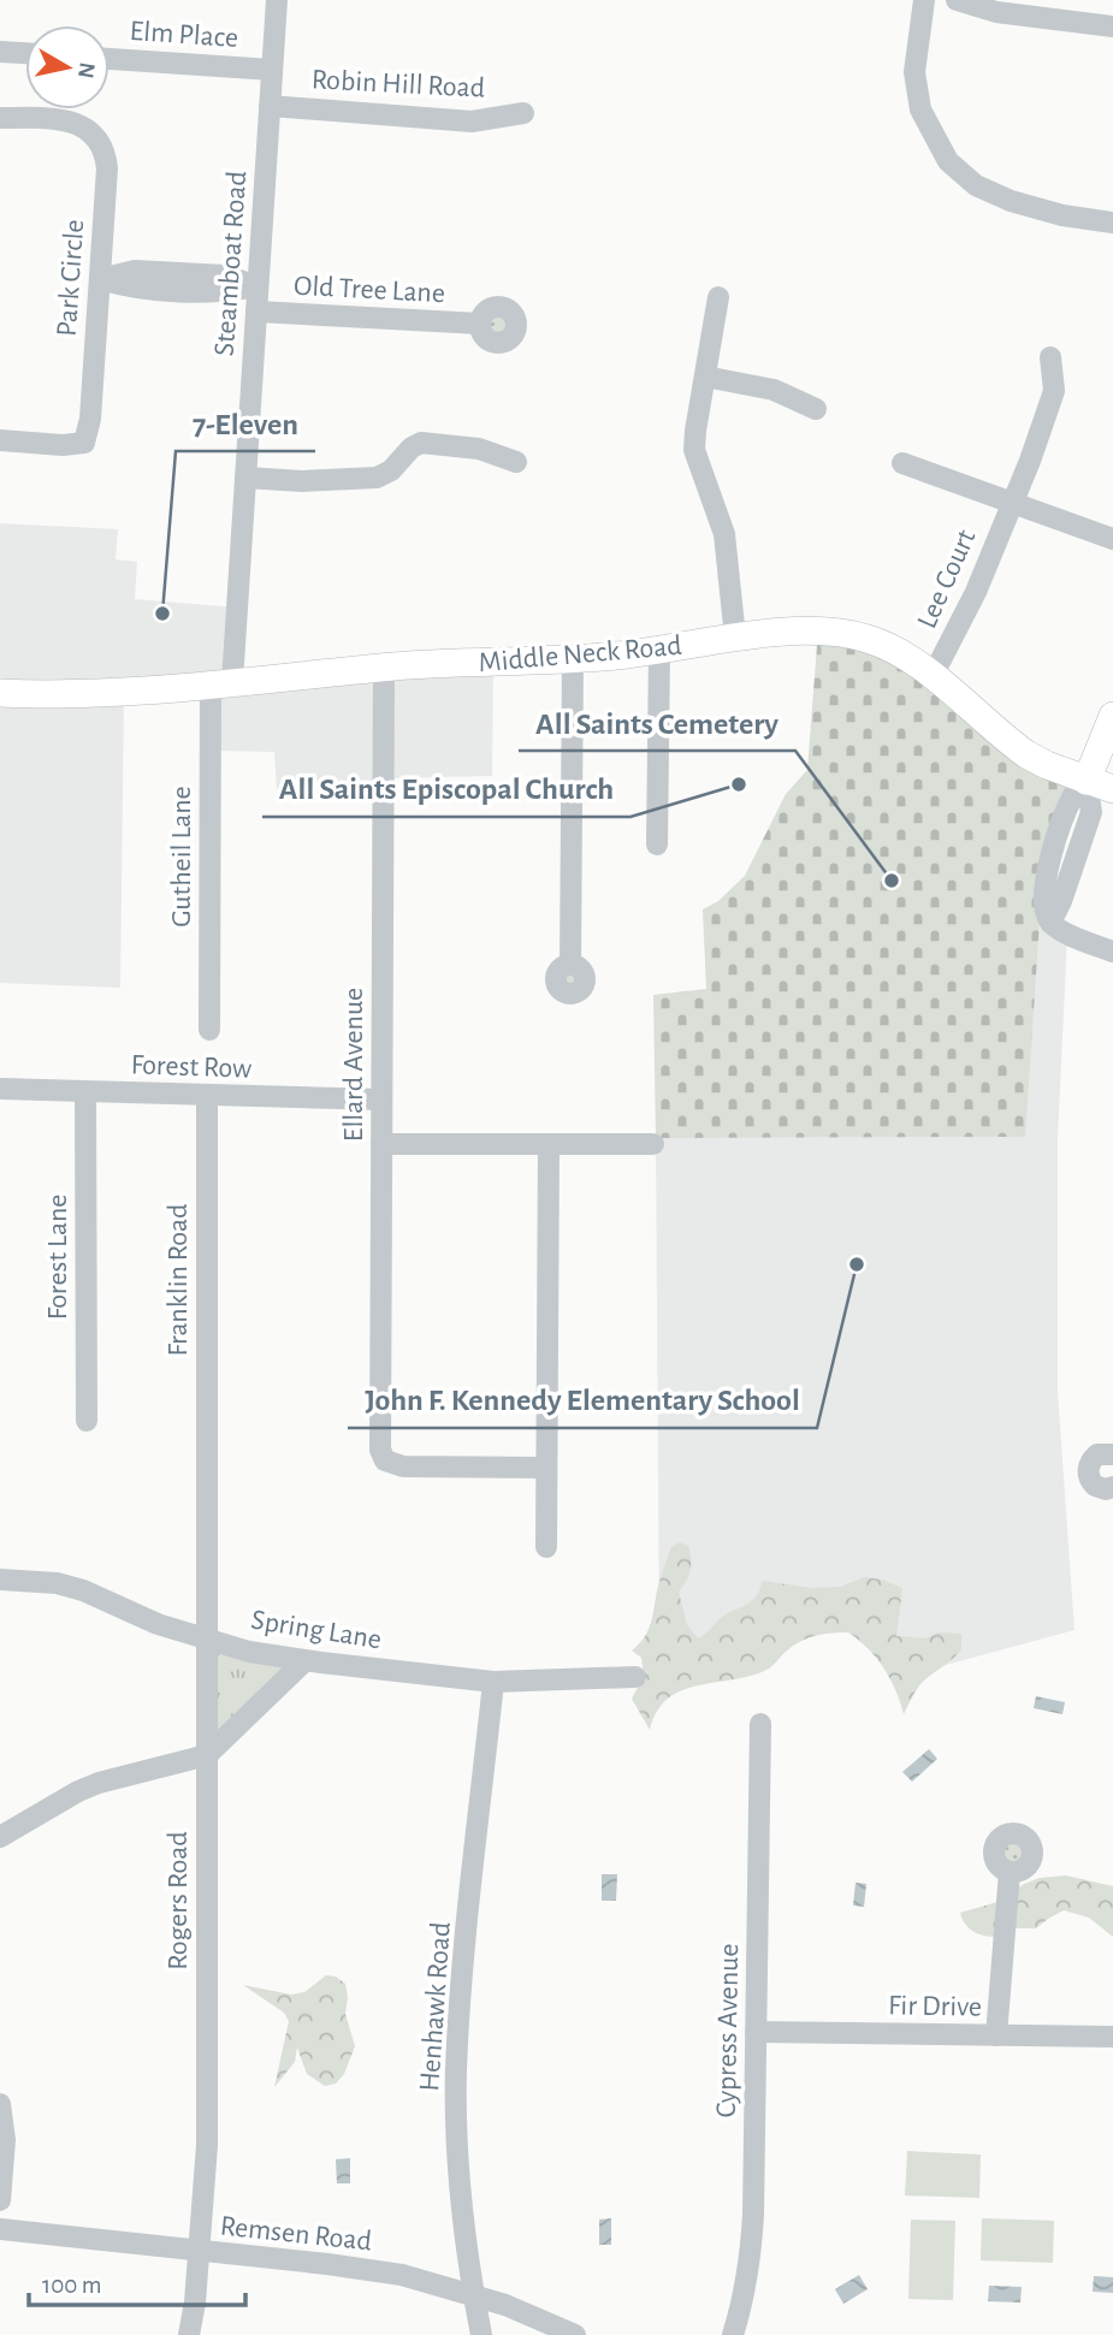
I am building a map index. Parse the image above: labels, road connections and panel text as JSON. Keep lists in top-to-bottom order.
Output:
{
  "streets": {
    "main road": ["Middle Neck Road"],
    "street": [
      "Elm Place",
      "Robin Hill Road",
      "Steamboat Road",
      "Park Circle",
      "Old Tree Lane",
      "Lee Court",
      "Gutheil Lane",
      "Ellard Avenue",
      "Forest Row",
      "Forest Lane",
      "Franklin Road",
      "Spring Lane",
      "Rogers Road",
      "Fir Drive",
      "Henhawk Road",
      "Cypress Avenue",
      "Remsen Road"
    ]
  },
  "crossings": [
    ["Elm Place", "Steamboat Road"],
    ["Robin Hill Road", "Steamboat Road"],
    ["Steamboat Road", "Old Tree Lane"],
    ["Steamboat Road", "Middle Neck Road"],
    ["Steamboat Road", "Gutheil Lane"],
    ["Lee Court", "Middle Neck Road"],
    ["Middle Neck Road", "Gutheil Lane"],
    ["Middle Neck Road", "Ellard Avenue"],
    ["Ellard Avenue", "Forest Row"],
    ["Forest Row", "Forest Lane"],
    ["Forest Row", "Franklin Road"],
    ["Franklin Road", "Rogers Road"],
    ["Spring Lane", "Rogers Road"],
    ["Spring Lane", "Henhawk Road"],
    ["Rogers Road", "Remsen Road"],
    ["Fir Drive", "Cypress Avenue"],
    ["Henhawk Road", "Remsen Road"]
  ],
  "places": [
    "7-Eleven",
    "All Saints Episcopal Church",
    "All Saints Cemetery",
    "John F. Kennedy Elementary School"
  ],
  "scale_bar": "100 m",
  "north": "right"
}
